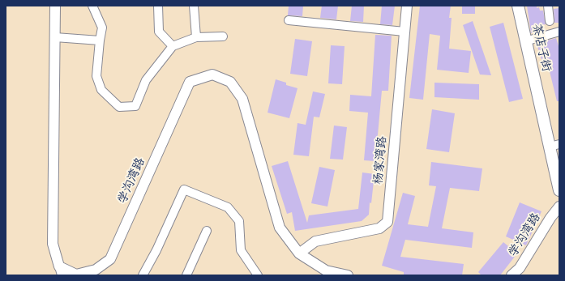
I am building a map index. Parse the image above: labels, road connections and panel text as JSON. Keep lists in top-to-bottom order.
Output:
{
  "streets": {
    "main road": ["茶店子街"],
    "street": ["杨家湾路", "学沟湾路"]
  },
  "crossings": [
    ["杨家湾路", "学沟湾路"]
  ]
}
